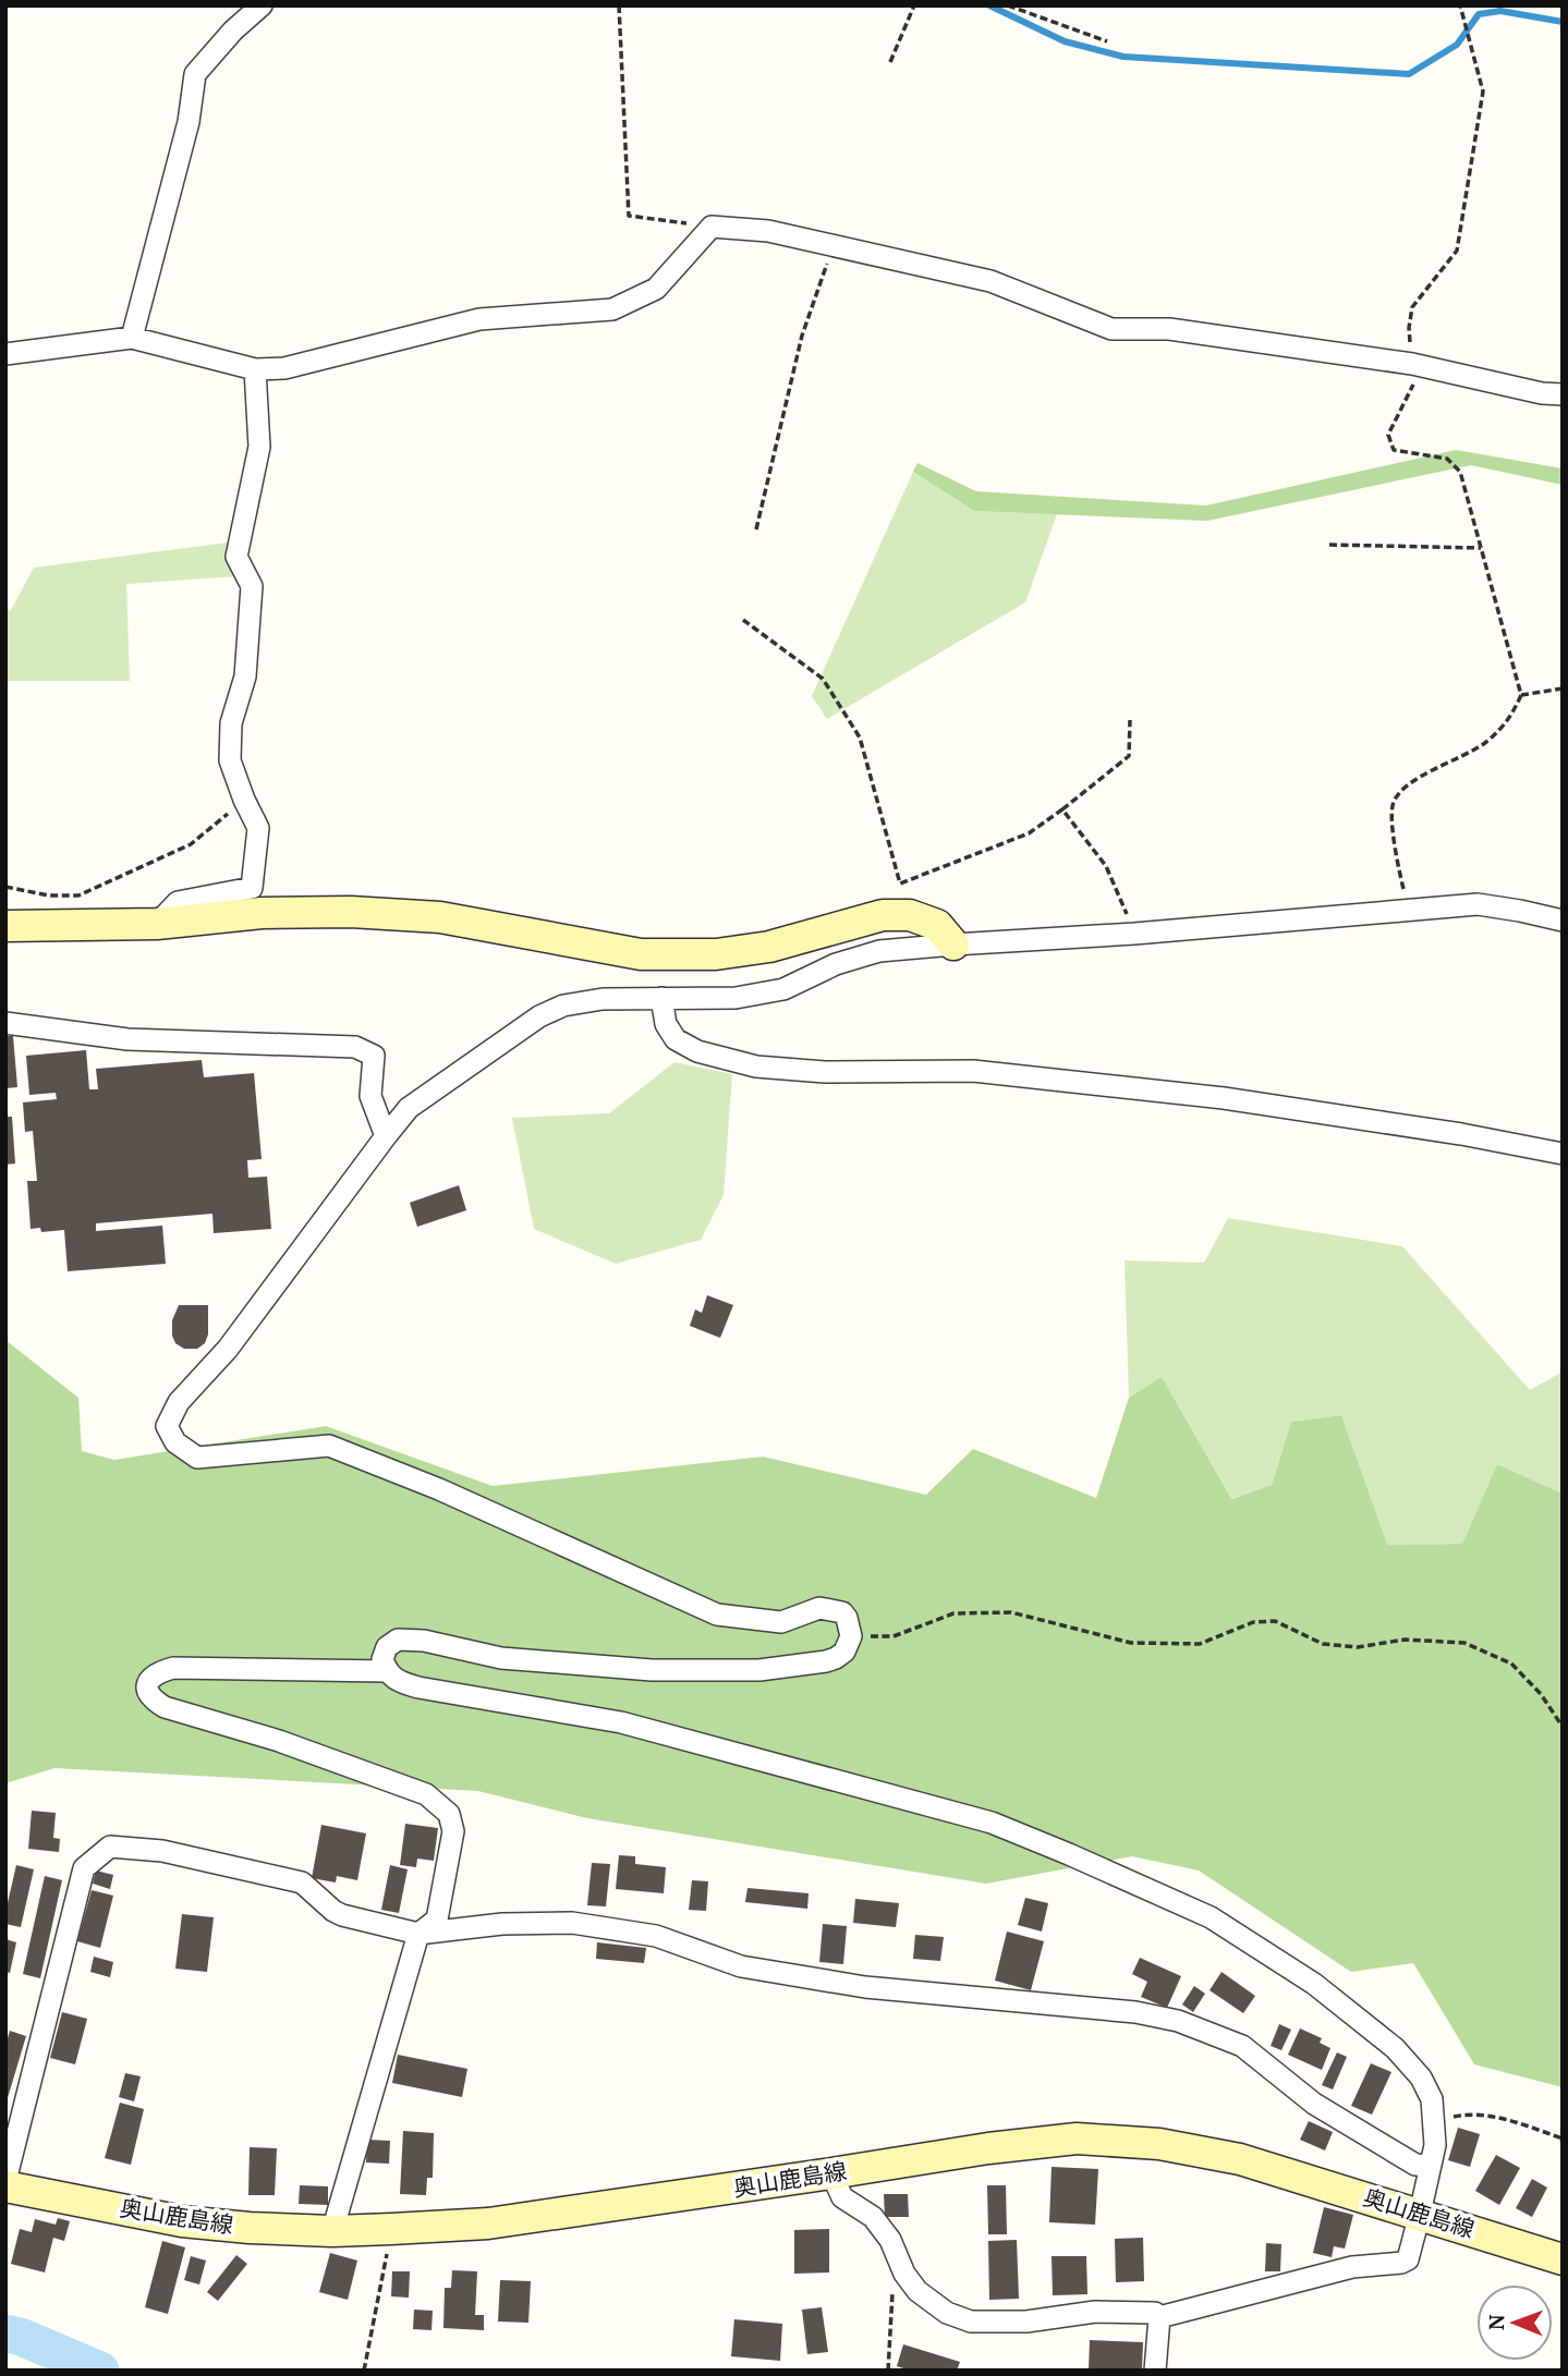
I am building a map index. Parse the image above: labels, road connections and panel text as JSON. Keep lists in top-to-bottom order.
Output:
{
  "streets": {
    "main road": ["奥山鹿島線"]
  },
  "north": "left"
}
